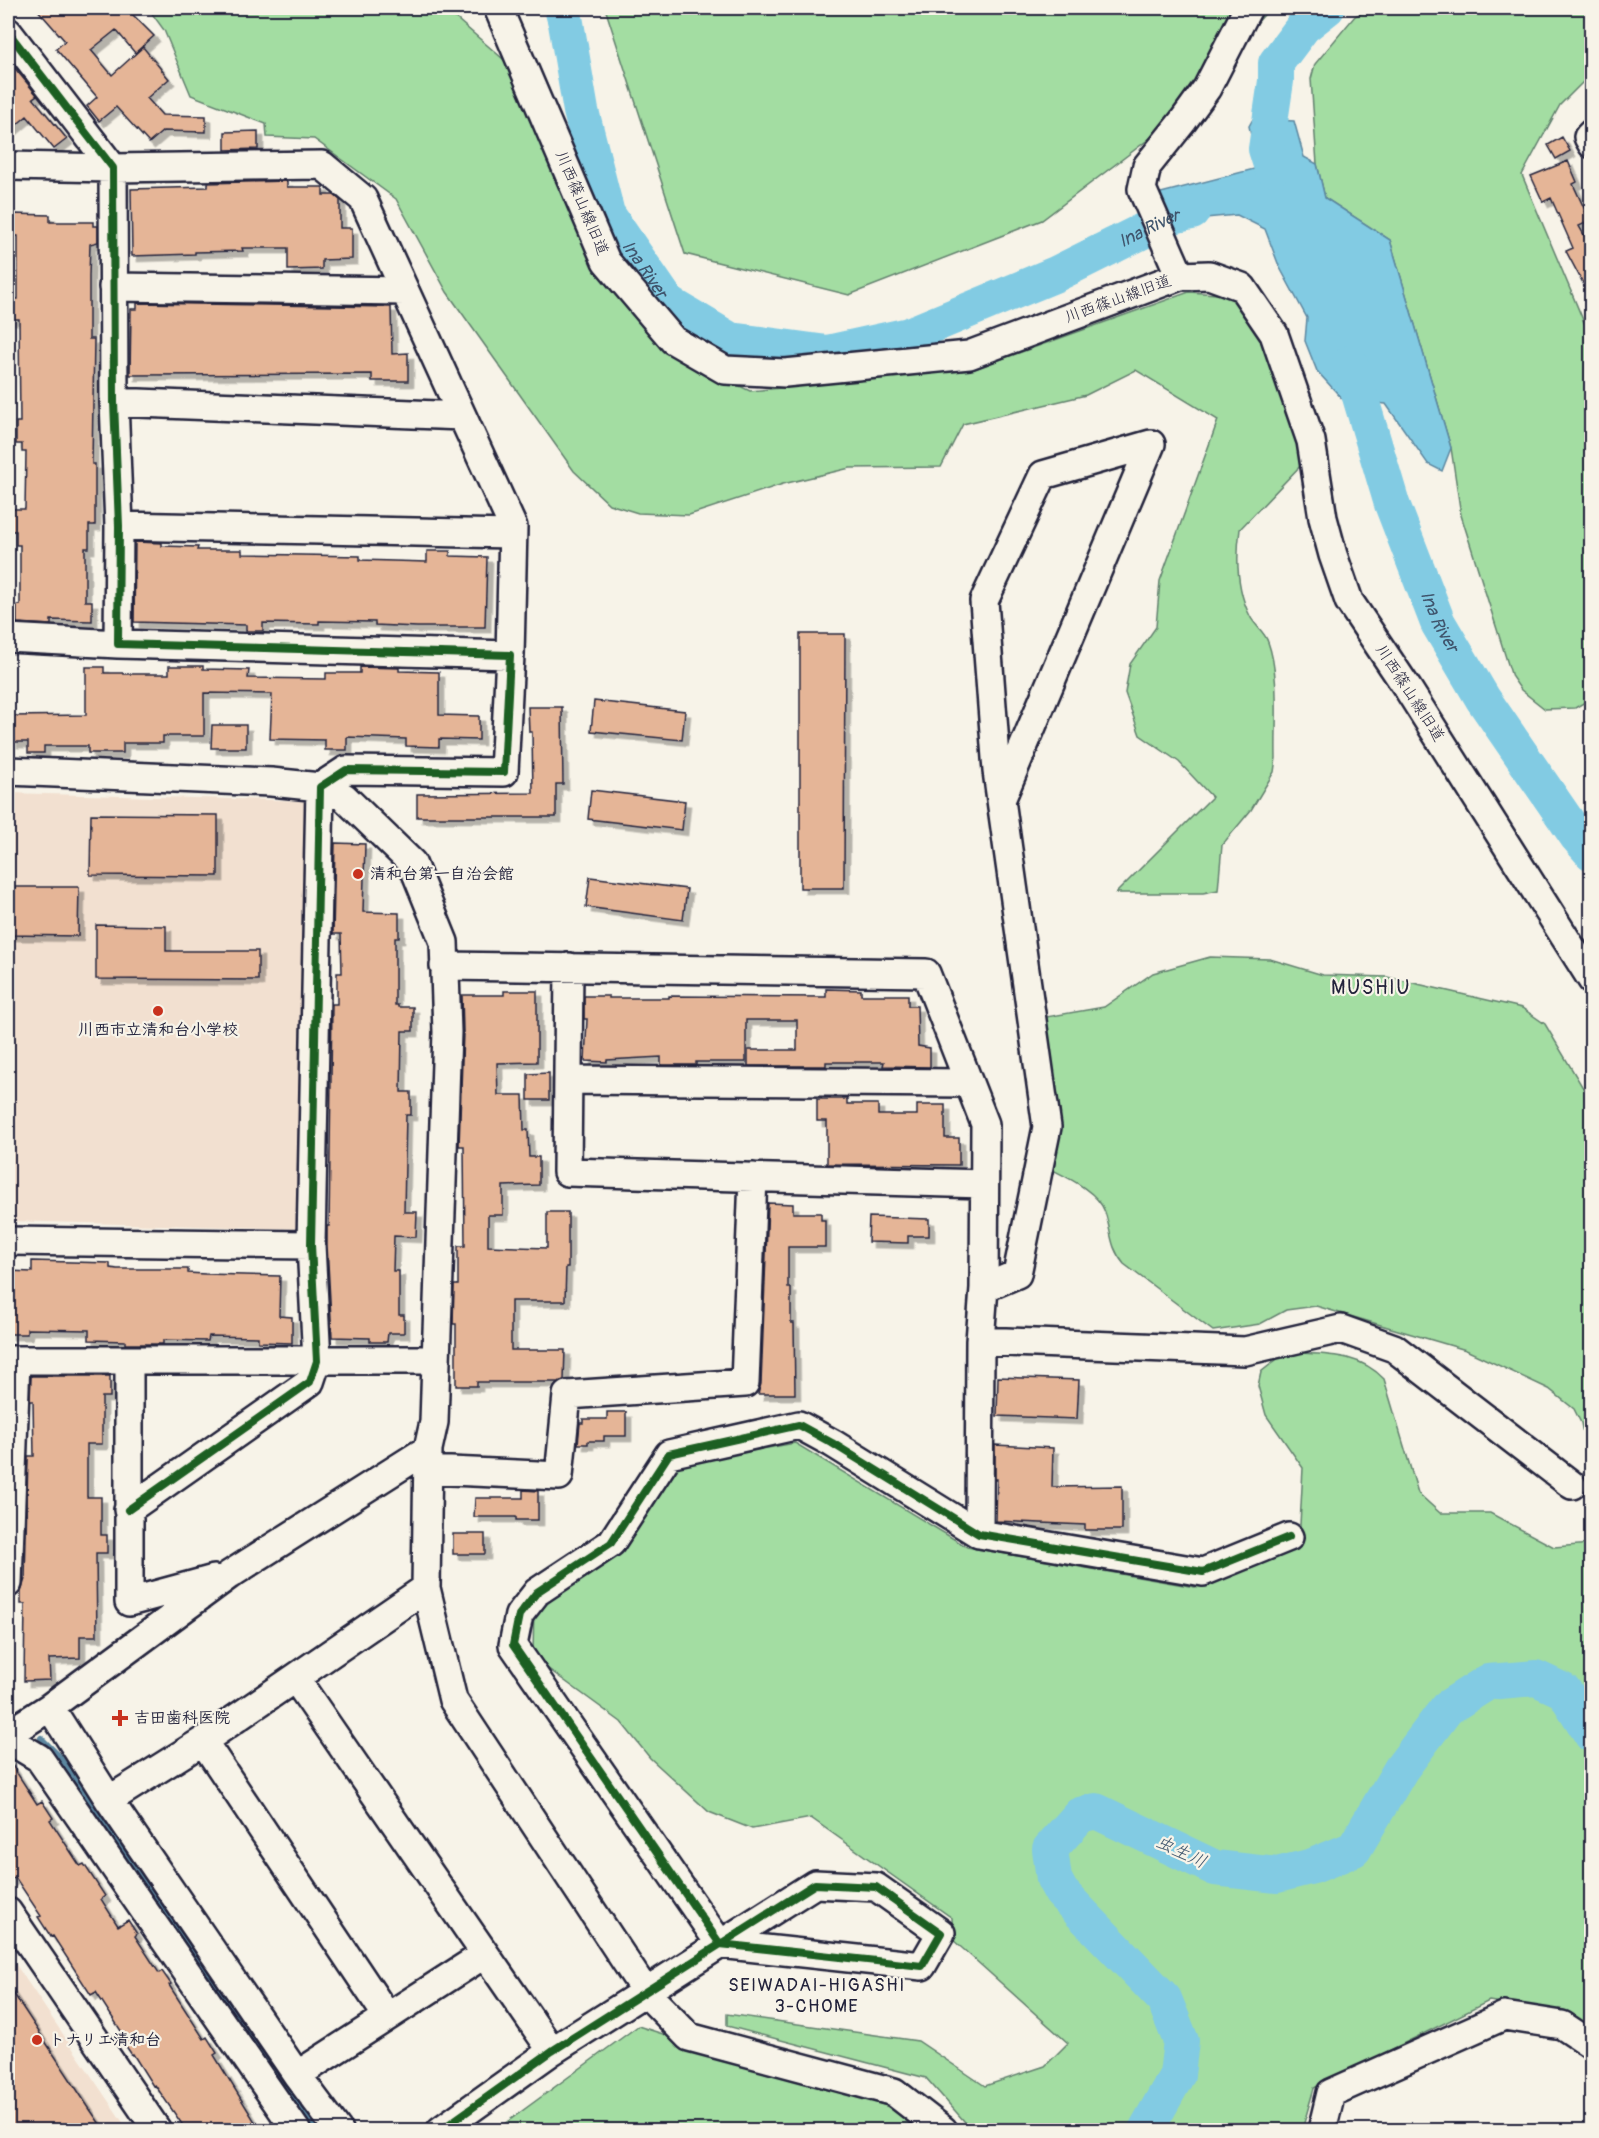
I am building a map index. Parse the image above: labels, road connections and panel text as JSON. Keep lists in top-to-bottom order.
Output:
{
  "streets": {
    "street": ["川西篠山線旧道"]
  },
  "districts": ["MUSHIU", "SEIWADAI-HIGASHI 3-CHOME"],
  "water": ["Ina River", "虫生川"],
  "places": {
    "other": ["清和台第一自治会館", "川西市立清和台小学校", "トナリエ清和台"],
    "health": ["吉田歯科医院"]
  }
}
